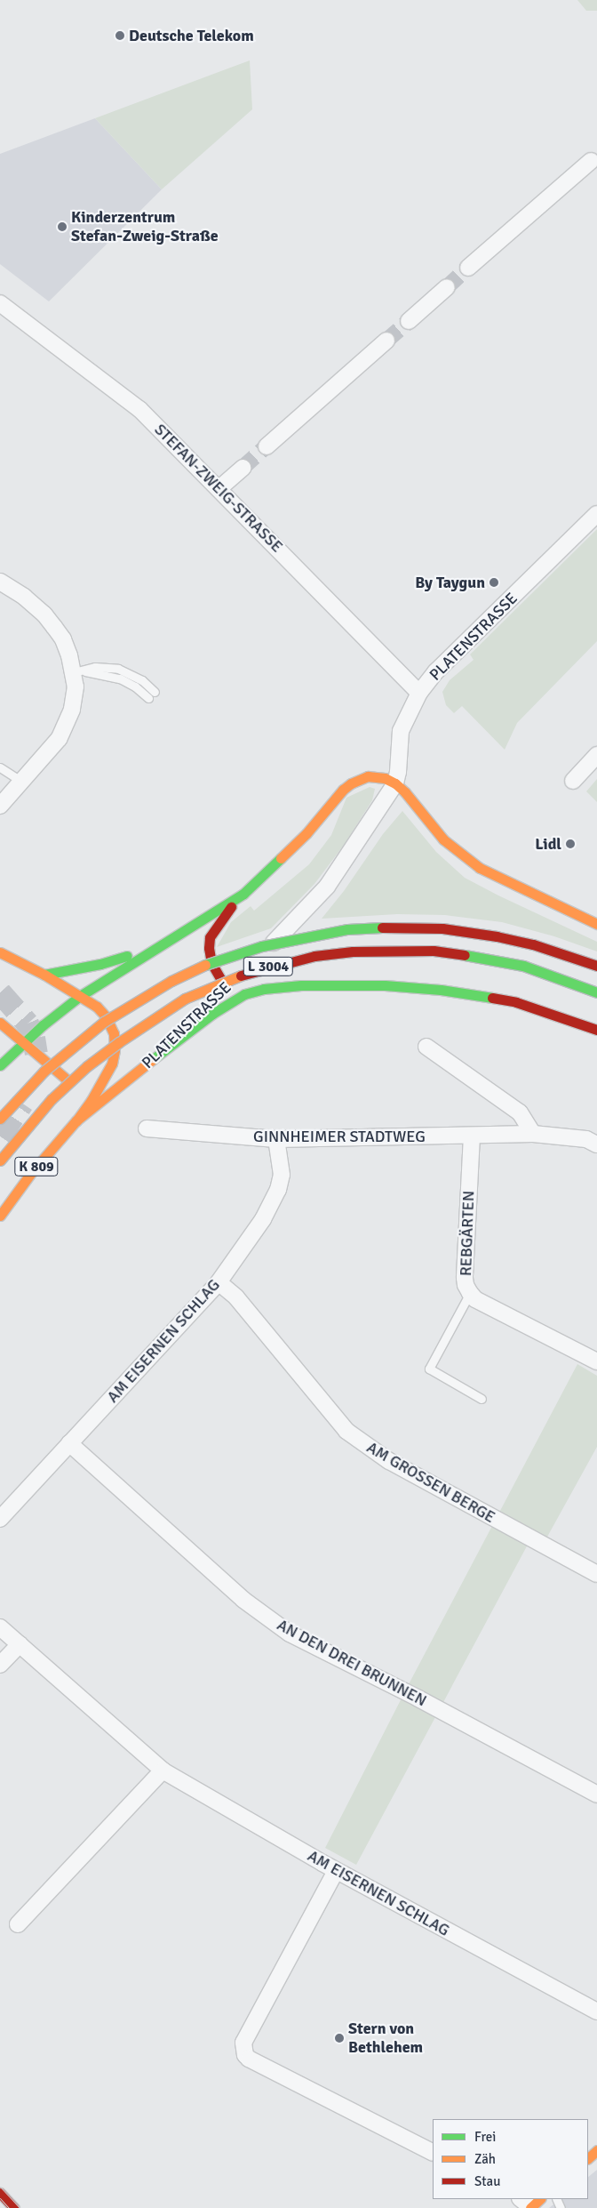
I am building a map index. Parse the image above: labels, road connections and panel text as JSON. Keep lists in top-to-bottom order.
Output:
{
  "streets": {
    "main road": ["PLATENSTRASSE", "L 3004", "K 809"],
    "street": [
      "STEFAN-ZWEIG-STRASSE",
      "GINNHEIMER STADTWEG",
      "REBGÄRTEN",
      "AM EISERNEN SCHLAG",
      "AM GROSSEN BERGE",
      "AN DEN DREI BRUNNEN"
    ]
  },
  "crossings": [
    ["STEFAN-ZWEIG-STRASSE", "PLATENSTRASSE"],
    ["PLATENSTRASSE", "K 809"],
    ["GINNHEIMER STADTWEG", "REBGÄRTEN"],
    ["GINNHEIMER STADTWEG", "AM EISERNEN SCHLAG"],
    ["AM EISERNEN SCHLAG", "AM GROSSEN BERGE"],
    ["AM EISERNEN SCHLAG", "AN DEN DREI BRUNNEN"]
  ],
  "places": [
    "Deutsche Telekom",
    "Kinderzentrum Stefan-Zweig-Straße",
    "By Taygun",
    "Lidl",
    "Stern von Bethlehem"
  ],
  "legend": ["Frei", "Zäh", "Stau"]
}
